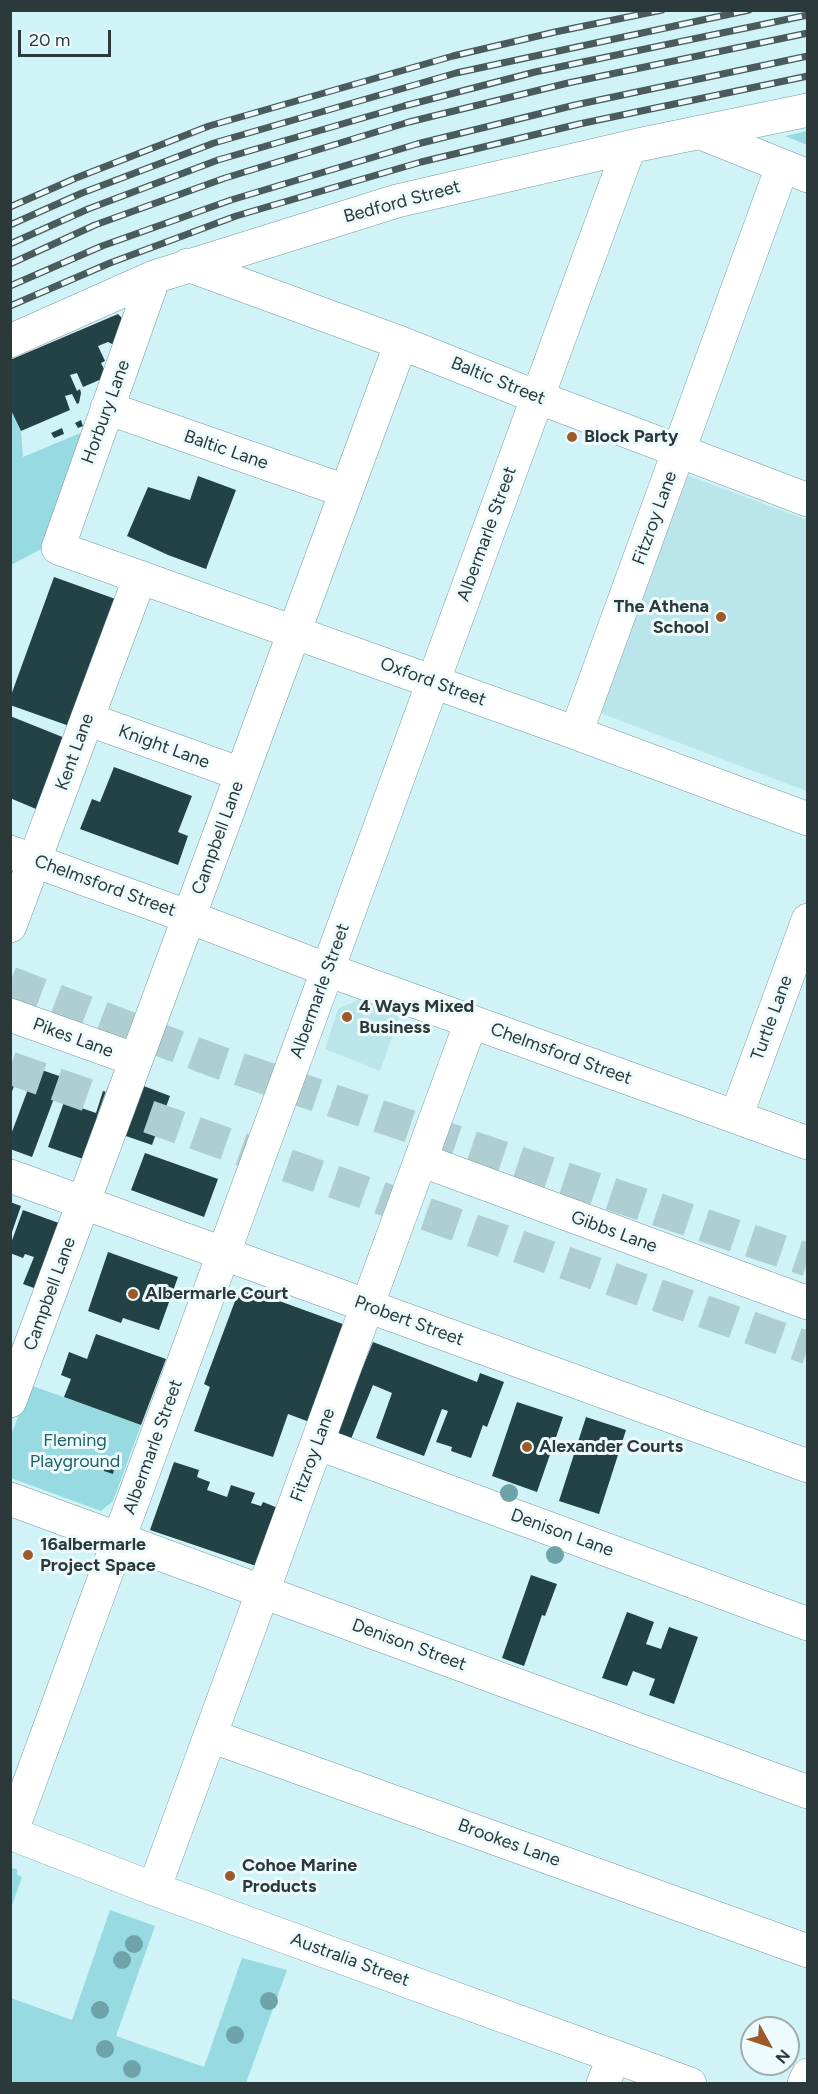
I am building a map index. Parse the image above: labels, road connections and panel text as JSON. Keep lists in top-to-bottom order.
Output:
{
  "streets": {
    "street": [
      "Bedford Street",
      "Baltic Street",
      "Horbury Lane",
      "Baltic Lane",
      "Fitzroy Lane",
      "Albermarle Street",
      "Oxford Street",
      "Knight Lane",
      "Kent Lane",
      "Campbell Lane",
      "Chelmsford Street",
      "Turtle Lane",
      "Pikes Lane",
      "Gibbs Lane",
      "Probert Street",
      "Denison Lane",
      "Denison Street",
      "Brookes Lane",
      "Australia Street"
    ]
  },
  "crossings": [
    ["Bedford Street", "Baltic Street"],
    ["Bedford Street", "Horbury Lane"],
    ["Bedford Street", "Albermarle Street"],
    ["Baltic Street", "Fitzroy Lane"],
    ["Baltic Street", "Albermarle Street"],
    ["Baltic Street", "Campbell Lane"],
    ["Horbury Lane", "Baltic Lane"],
    ["Horbury Lane", "Oxford Street"],
    ["Baltic Lane", "Campbell Lane"],
    ["Fitzroy Lane", "Oxford Street"],
    ["Fitzroy Lane", "Chelmsford Street"],
    ["Fitzroy Lane", "Gibbs Lane"],
    ["Fitzroy Lane", "Probert Street"],
    ["Fitzroy Lane", "Denison Lane"],
    ["Fitzroy Lane", "Denison Street"],
    ["Fitzroy Lane", "Brookes Lane"],
    ["Fitzroy Lane", "Australia Street"],
    ["Albermarle Street", "Oxford Street"],
    ["Albermarle Street", "Chelmsford Street"],
    ["Albermarle Street", "Probert Street"],
    ["Albermarle Street", "Denison Street"],
    ["Albermarle Street", "Australia Street"],
    ["Oxford Street", "Kent Lane"],
    ["Oxford Street", "Campbell Lane"],
    ["Knight Lane", "Kent Lane"],
    ["Knight Lane", "Campbell Lane"],
    ["Kent Lane", "Chelmsford Street"],
    ["Campbell Lane", "Chelmsford Street"],
    ["Campbell Lane", "Pikes Lane"],
    ["Campbell Lane", "Probert Street"],
    ["Chelmsford Street", "Turtle Lane"]
  ],
  "parks": ["Fleming Playground"],
  "places": [
    "Block Party",
    "The Athena School",
    "4 Ways Mixed Business",
    "Albermarle Court",
    "Alexander Courts",
    "16albermarle Project Space",
    "Cohoe Marine Products"
  ],
  "scale_bar": "20 m",
  "north": "bottom right"
}
